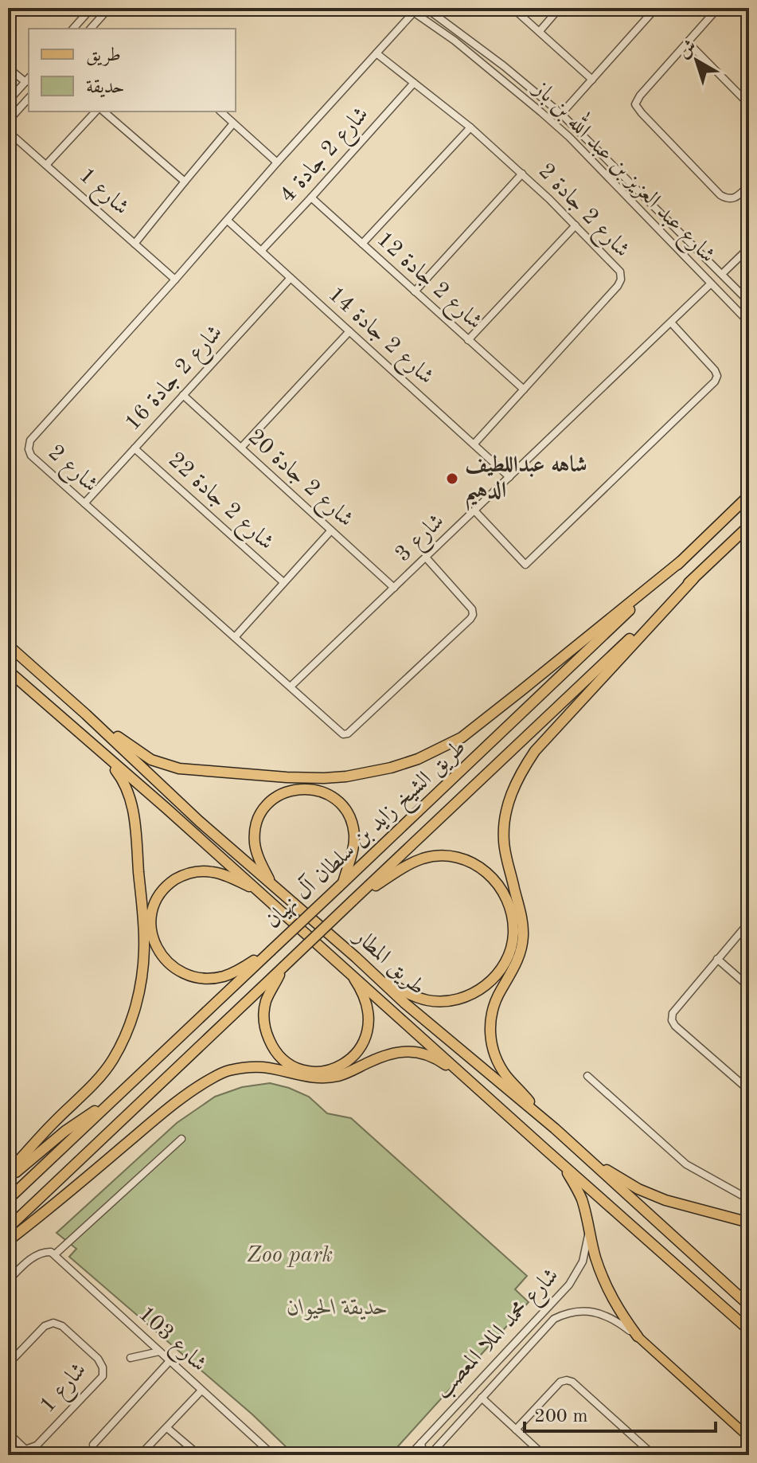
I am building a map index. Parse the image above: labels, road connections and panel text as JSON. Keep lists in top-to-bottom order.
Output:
{
  "streets": {
    "highway": ["طريق الشيخ زايد بن سلطان آل نهيان", "طريق المطار"],
    "street": [
      "شارع 2 جادة 4",
      "شارع عبد العزيز بن عبد الله بن باز",
      "شارع 1",
      "شارع 2 جادة 2",
      "شارع 2 جادة 12",
      "شارع 2 جادة 14",
      "شارع 2 جادة 16",
      "شارع 2",
      "شارع 2 جادة 20",
      "شارع 2 جادة 22",
      "شارع 3",
      "شارع محمد الملا المعصب",
      "شارع 103"
    ]
  },
  "crossings": [
    ["شارع 2 جادة 4", "شارع 2 جادة 2"],
    ["شارع 2 جادة 4", "شارع 2 جادة 12"],
    ["شارع 2 جادة 4", "شارع 2 جادة 14"],
    ["شارع عبد العزيز بن عبد الله بن باز", "شارع 2"],
    ["شارع عبد العزيز بن عبد الله بن باز", "شارع 3"],
    ["شارع 1", "شارع 2"],
    ["شارع 2 جادة 2", "شارع 2 جادة 12"],
    ["شارع 2 جادة 2", "شارع 2 جادة 14"],
    ["شارع 2 جادة 2", "شارع 2"],
    ["شارع 2 جادة 14", "شارع 2 جادة 16"],
    ["شارع 2 جادة 14", "شارع 2"],
    ["شارع 2 جادة 14", "شارع 3"],
    ["شارع 2 جادة 16", "شارع 2"],
    ["شارع 2 جادة 16", "شارع 2 جادة 20"],
    ["شارع 2 جادة 16", "شارع 2 جادة 22"],
    ["شارع 2", "شارع 3"],
    ["شارع 2 جادة 20", "شارع 3"]
  ],
  "parks": ["Zoo park", "حديقة الحيوان"],
  "places": ["شاهه عبداللطيف الدهيم"],
  "legend": ["طريق", "حديقة"],
  "scale_bar": "200 m",
  "north": "top left"
}
